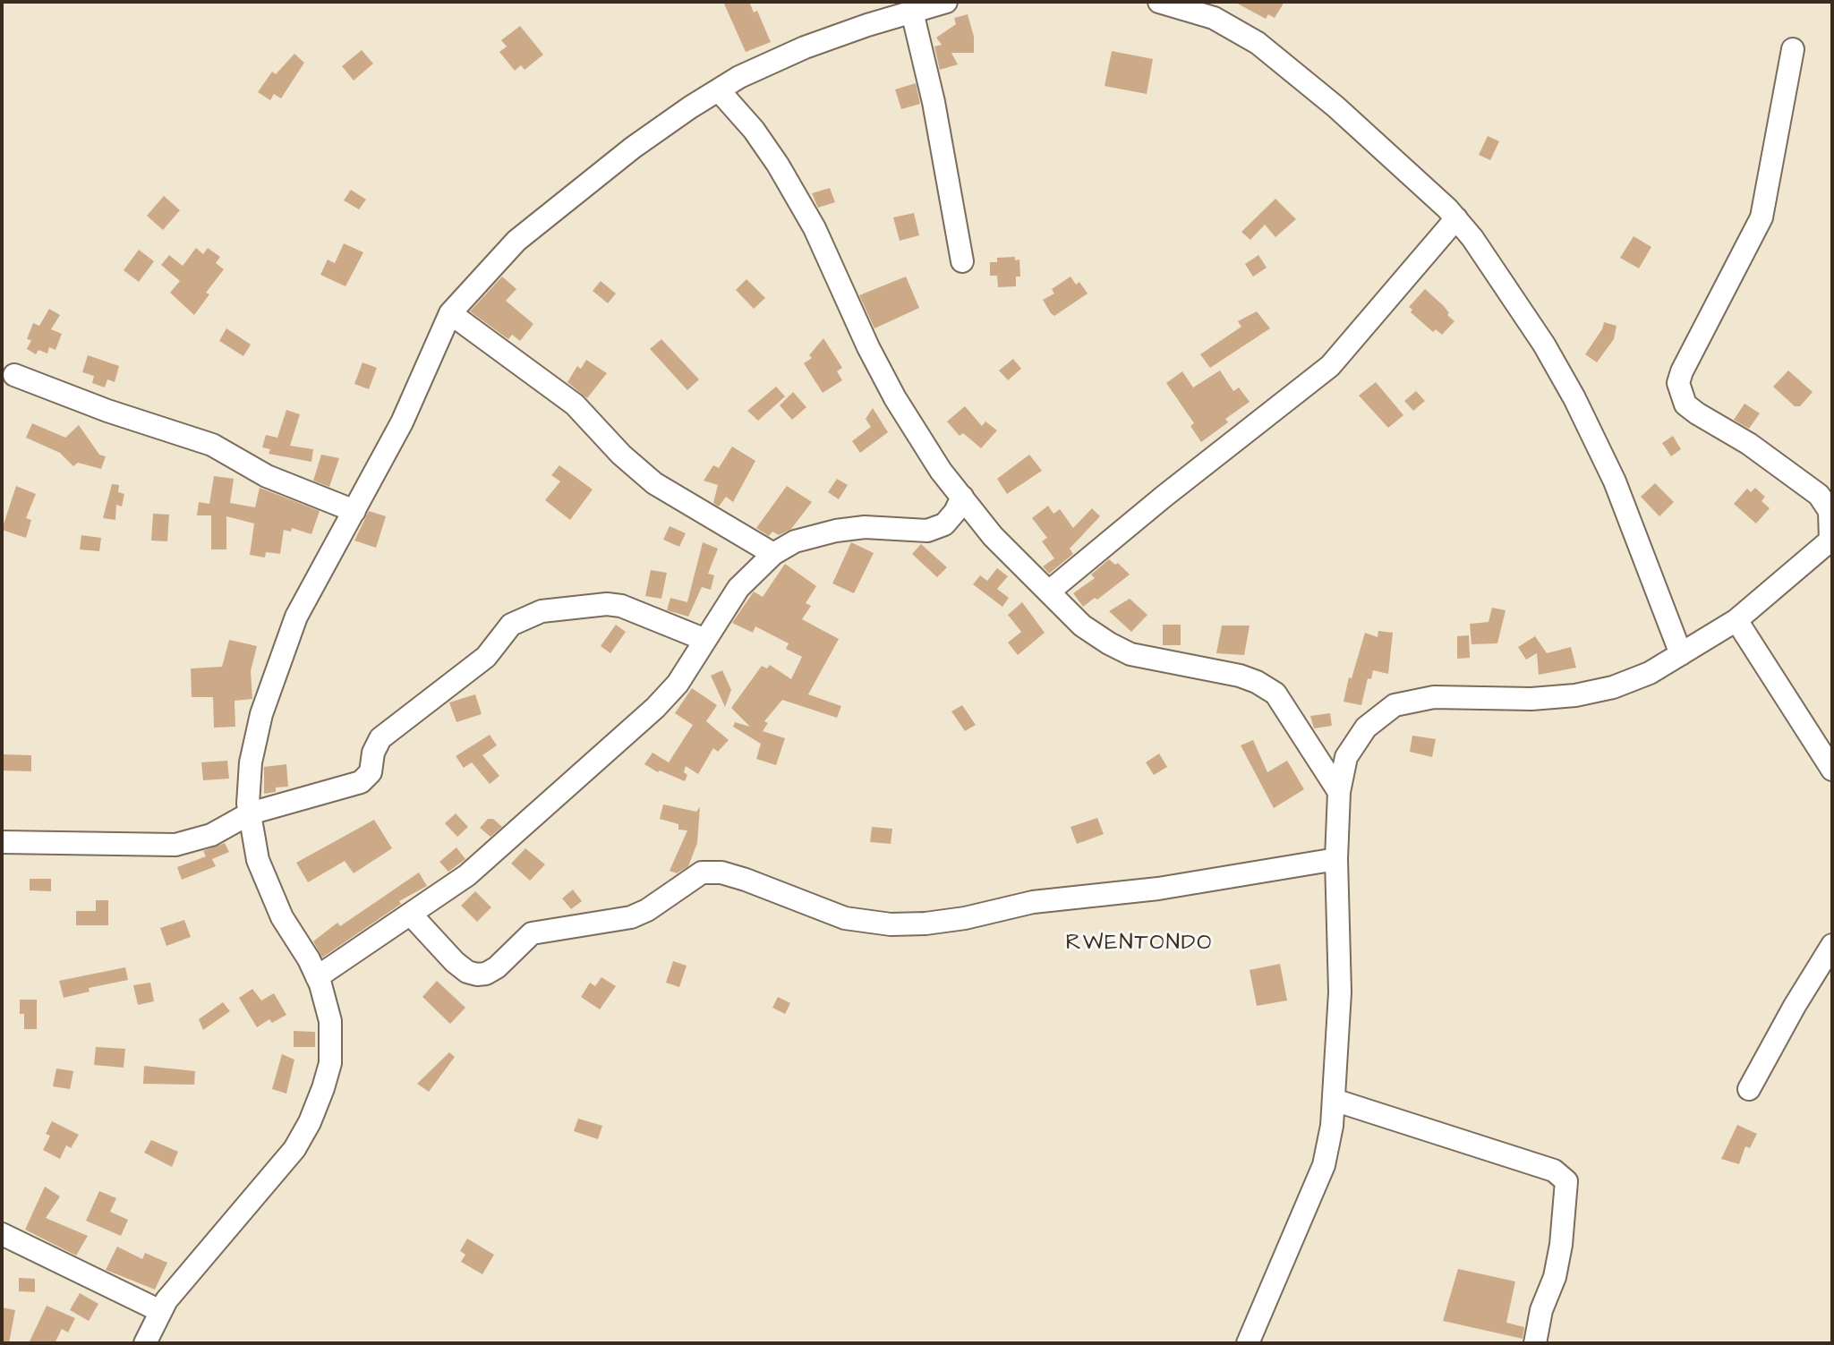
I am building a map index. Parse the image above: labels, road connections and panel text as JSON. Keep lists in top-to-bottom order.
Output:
{
  "districts": ["RWENTONDO"]
}
